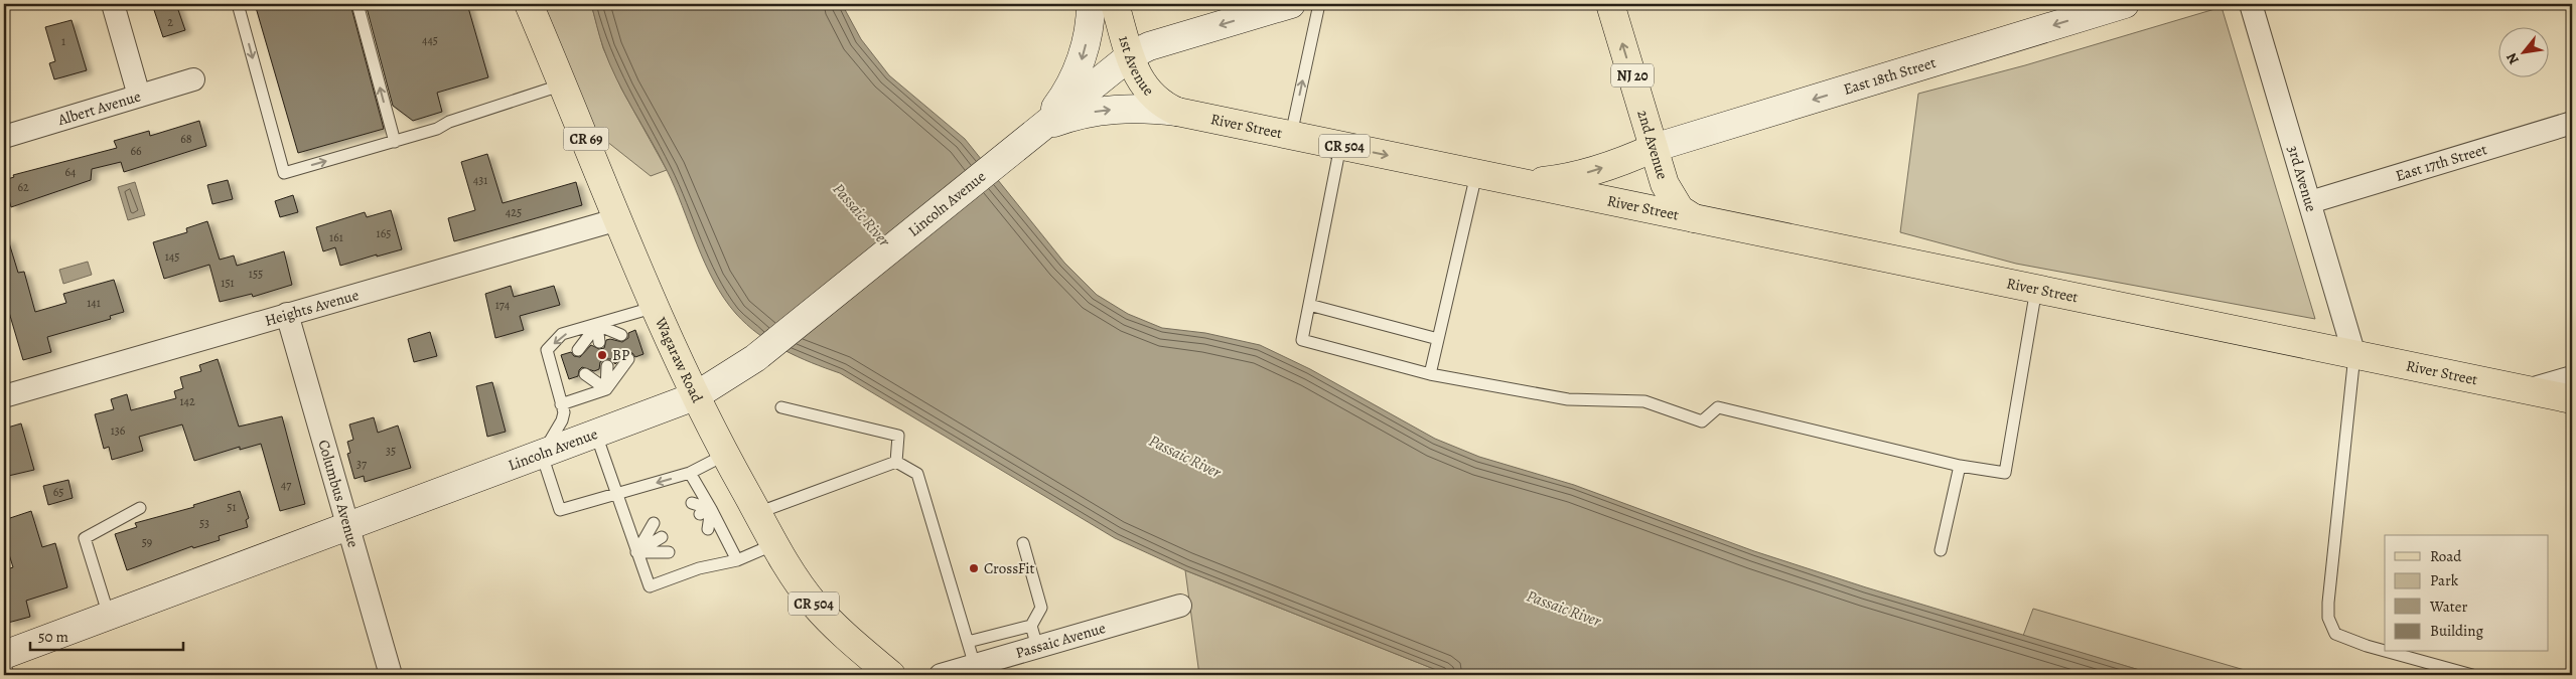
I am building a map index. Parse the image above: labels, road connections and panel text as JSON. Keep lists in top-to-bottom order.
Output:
{
  "streets": {
    "main road": [
      "1st Avenue",
      "NJ 20",
      "East 18th Street",
      "River Street",
      "CR 69",
      "2nd Avenue",
      "CR 504",
      "Lincoln Avenue",
      "Wagaraw Road"
    ],
    "street": [
      "Albert Avenue",
      "East 17th Street",
      "3rd Avenue",
      "Heights Avenue",
      "Columbus Avenue",
      "Passaic Avenue"
    ]
  },
  "crossings": [
    ["1st Avenue", "River Street"],
    ["East 18th Street", "River Street"],
    ["East 18th Street", "2nd Avenue"],
    ["River Street", "2nd Avenue"],
    ["River Street", "CR 504"],
    ["River Street", "3rd Avenue"],
    ["River Street", "Lincoln Avenue"],
    ["CR 504", "Lincoln Avenue"],
    ["East 17th Street", "3rd Avenue"],
    ["Lincoln Avenue", "Wagaraw Road"],
    ["Lincoln Avenue", "Columbus Avenue"],
    ["Heights Avenue", "Wagaraw Road"],
    ["Heights Avenue", "Columbus Avenue"]
  ],
  "one_way": ["East 18th Street", "2nd Avenue"],
  "water": ["Passaic River"],
  "places": ["BP", "CrossFit"],
  "house_numbers": [
    "2",
    "445",
    "1",
    "68",
    "66",
    "64",
    "431",
    "62",
    "425",
    "165",
    "161",
    "145",
    "155",
    "151",
    "141",
    "174",
    "142",
    "136",
    "35",
    "37",
    "47",
    "65",
    "51",
    "53",
    "59"
  ],
  "legend": [
    "Road",
    "Park",
    "Water",
    "Building"
  ],
  "scale_bar": "50 m",
  "north": "bottom left"
}
